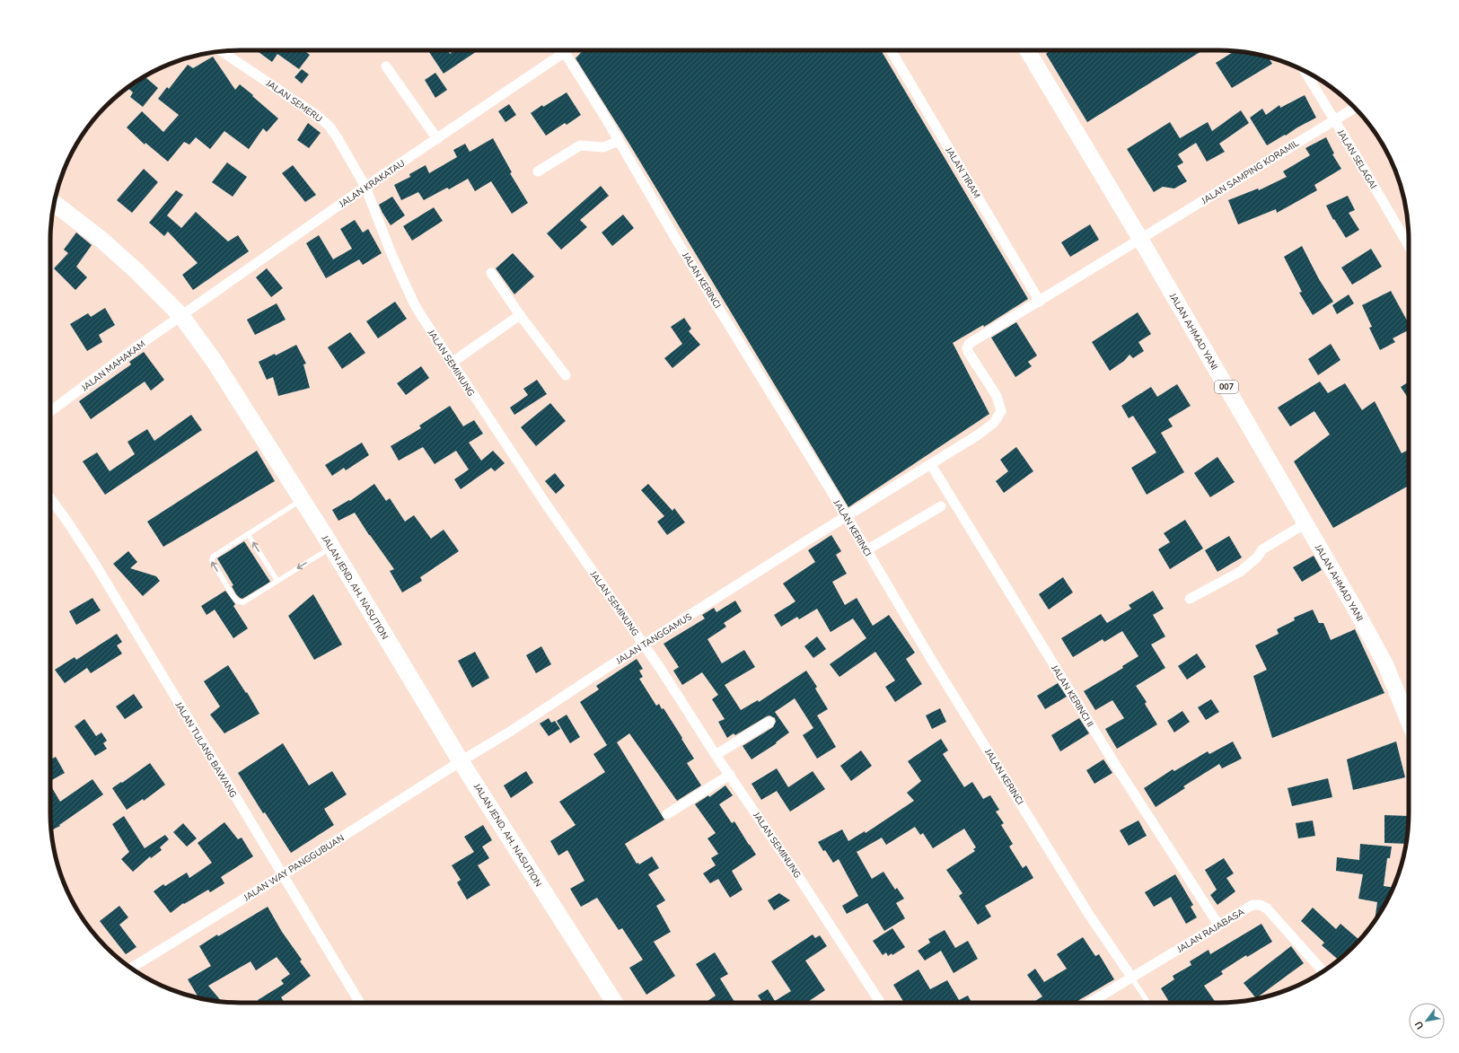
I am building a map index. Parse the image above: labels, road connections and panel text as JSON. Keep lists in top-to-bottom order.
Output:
{
  "streets": {
    "highway": ["JALAN JEND. AH. NASUTION"],
    "main road": ["JALAN AHMAD YANI", "007"],
    "street": [
      "JALAN SEMERU",
      "JALAN SELAGAI",
      "JALAN SAMPING KORAMIL",
      "JALAN TIRAM",
      "JALAN KRAKATAU",
      "JALAN KERINCI",
      "JALAN SEMINUNG",
      "JALAN MAHAKAM",
      "JALAN TANGGAMUS",
      "JALAN KERINCI II",
      "JALAN TULANG BAWANG",
      "JALAN WAY PANGGUBUAN",
      "JALAN RAJABASA"
    ]
  },
  "crossings": [
    ["JALAN SEMERU", "JALAN KRAKATAU"],
    ["JALAN SEMERU", "JALAN SEMINUNG"],
    ["JALAN SELAGAI", "JALAN SAMPING KORAMIL"],
    ["JALAN SAMPING KORAMIL", "JALAN TIRAM"],
    ["JALAN SAMPING KORAMIL", "JALAN AHMAD YANI"],
    ["JALAN SAMPING KORAMIL", "JALAN TANGGAMUS"],
    ["JALAN TIRAM", "JALAN TANGGAMUS"],
    ["JALAN KRAKATAU", "JALAN SEMINUNG"],
    ["JALAN KRAKATAU", "JALAN MAHAKAM"],
    ["JALAN KRAKATAU", "JALAN JEND. AH. NASUTION"],
    ["JALAN KERINCI", "JALAN TANGGAMUS"],
    ["JALAN KERINCI", "JALAN RAJABASA"],
    ["JALAN SEMINUNG", "JALAN TANGGAMUS"],
    ["JALAN MAHAKAM", "JALAN JEND. AH. NASUTION"],
    ["JALAN JEND. AH. NASUTION", "JALAN TANGGAMUS"],
    ["JALAN JEND. AH. NASUTION", "JALAN WAY PANGGUBUAN"],
    ["JALAN TANGGAMUS", "JALAN KERINCI II"],
    ["JALAN TANGGAMUS", "JALAN WAY PANGGUBUAN"],
    ["JALAN KERINCI II", "JALAN RAJABASA"],
    ["JALAN TULANG BAWANG", "JALAN WAY PANGGUBUAN"]
  ],
  "north": "bottom left"
}
